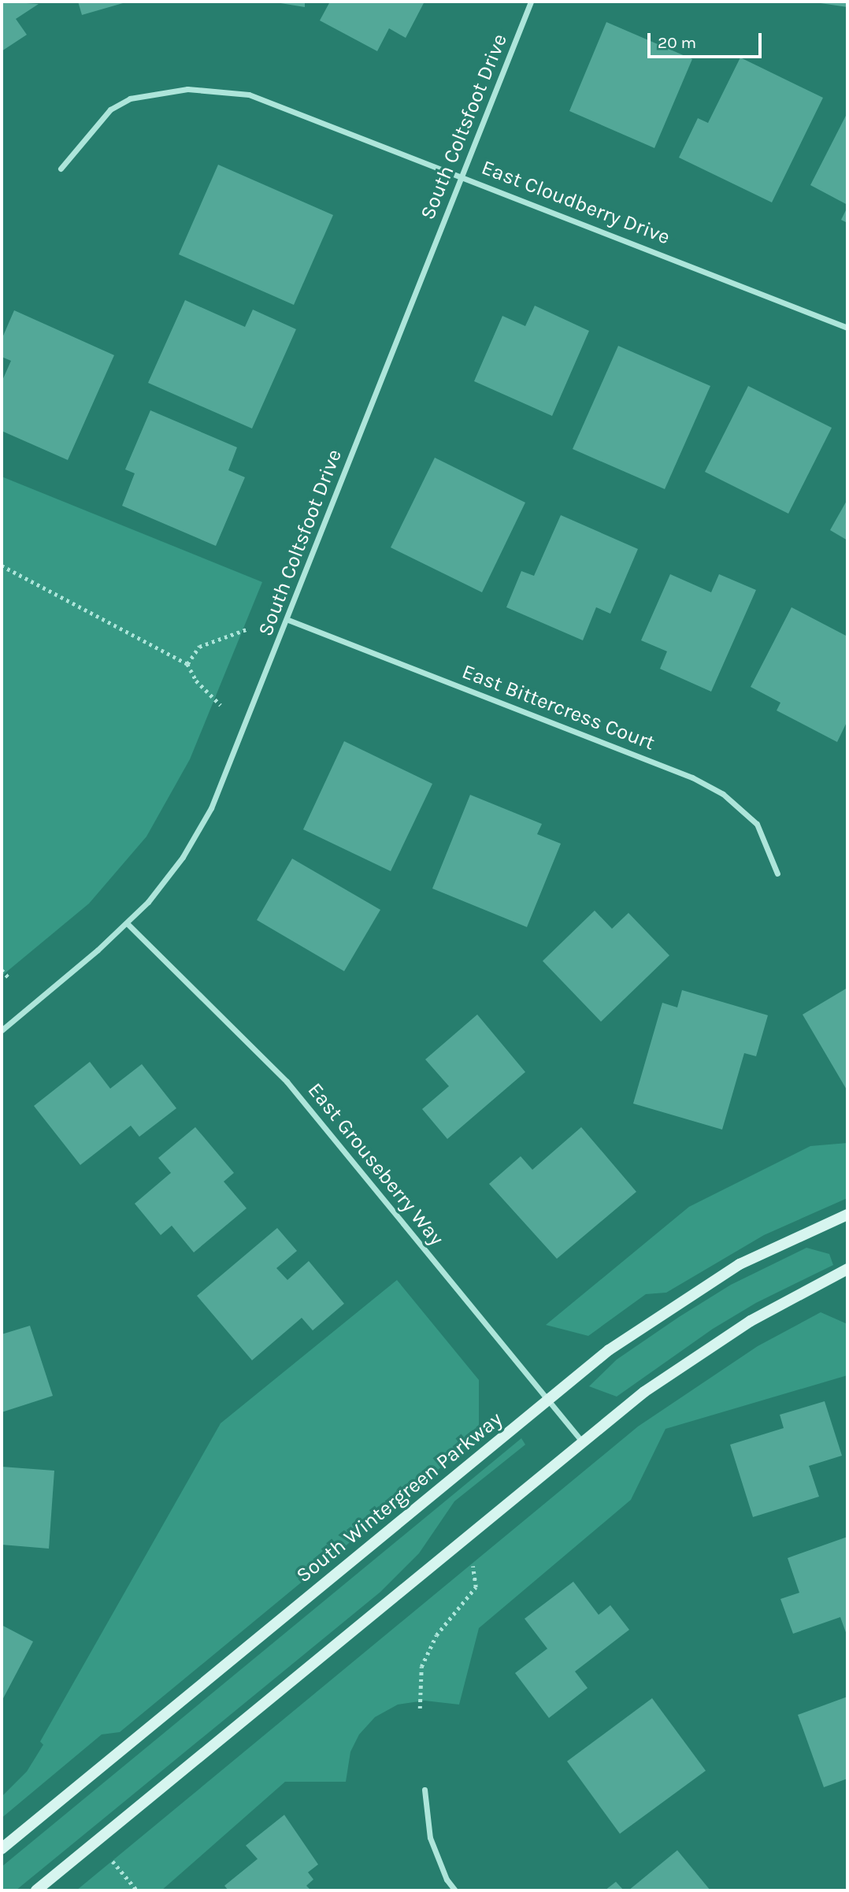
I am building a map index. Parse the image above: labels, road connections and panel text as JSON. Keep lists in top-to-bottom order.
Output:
{
  "streets": {
    "street": [
      "South Coltsfoot Drive",
      "East Cloudberry Drive",
      "East Bittercress Court",
      "East Grouseberry Way",
      "South Wintergreen Parkway"
    ]
  },
  "crossings": [
    ["South Coltsfoot Drive", "East Cloudberry Drive"],
    ["South Coltsfoot Drive", "East Bittercress Court"],
    ["South Coltsfoot Drive", "East Grouseberry Way"],
    ["East Grouseberry Way", "South Wintergreen Parkway"]
  ],
  "scale_bar": "20 m"
}
